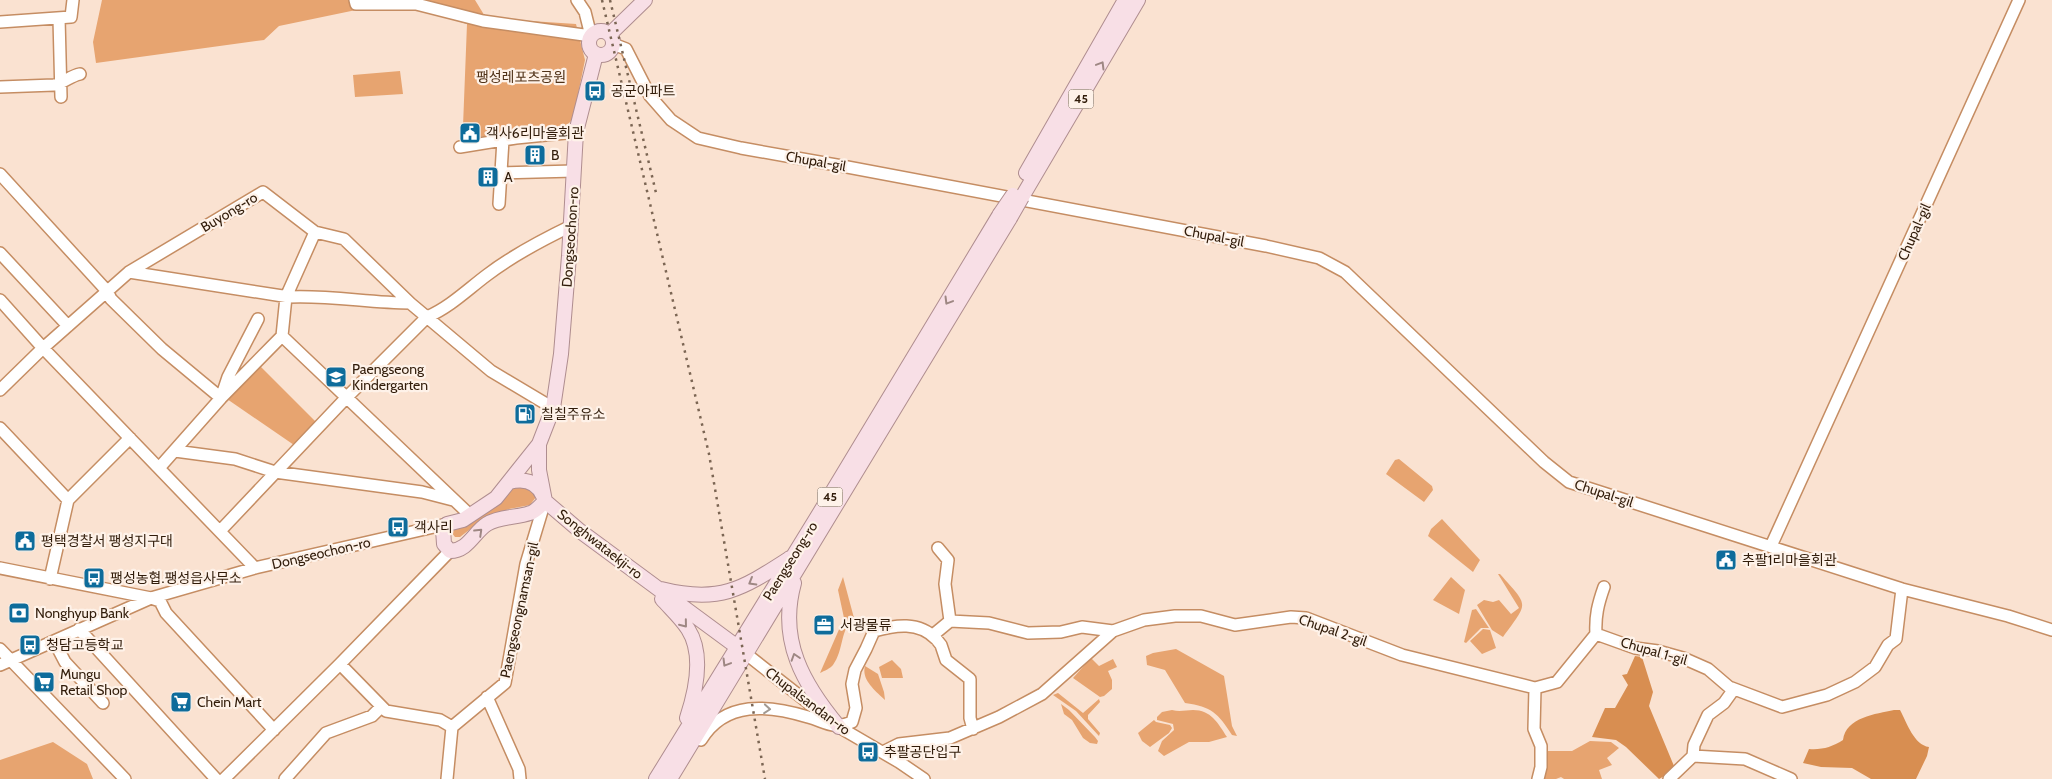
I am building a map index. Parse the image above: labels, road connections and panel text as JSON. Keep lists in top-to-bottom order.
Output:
{
  "streets": {
    "main road": [
      "45",
      "Dongseochon-ro",
      "Songhwataekji-ro",
      "Paengseong-ro"
    ],
    "street": [
      "Chupal-gil",
      "Buyong-ro",
      "Paengseongnamsan-gil",
      "Chupal 2-gil",
      "Chupal 1-gil",
      "Chupalsandan-ro"
    ]
  },
  "crossings": [
    ["45", "Paengseong-ro"],
    ["Chupal-gil", "Dongseochon-ro"],
    ["Chupal-gil", "Chupal 1-gil"],
    ["Songhwataekji-ro", "Paengseong-ro"],
    ["Songhwataekji-ro", "Paengseongnamsan-gil"],
    ["Songhwataekji-ro", "Chupalsandan-ro"],
    ["Paengseong-ro", "Chupalsandan-ro"],
    ["Chupal 2-gil", "Chupalsandan-ro"]
  ],
  "parks": ["팽성레포츠공원"],
  "places": {
    "bus stop": [
      "공군아파트",
      "객사리",
      "팽성농협.팽성읍사무소",
      "청담고등학교",
      "추팔공단입구"
    ],
    "public building": ["객사6리마을회관", "평택경찰서 팽성지구대", "추팔1리마을회관"],
    "building": ["B", "A"],
    "school or university": ["Paengseong Kindergarten"],
    "fuel station": ["칠칠주유소"],
    "bank": ["Nonghyup Bank"],
    "office": ["서광물류"],
    "supermarket": ["Mungu Retail Shop", "Chein Mart"]
  }
}
